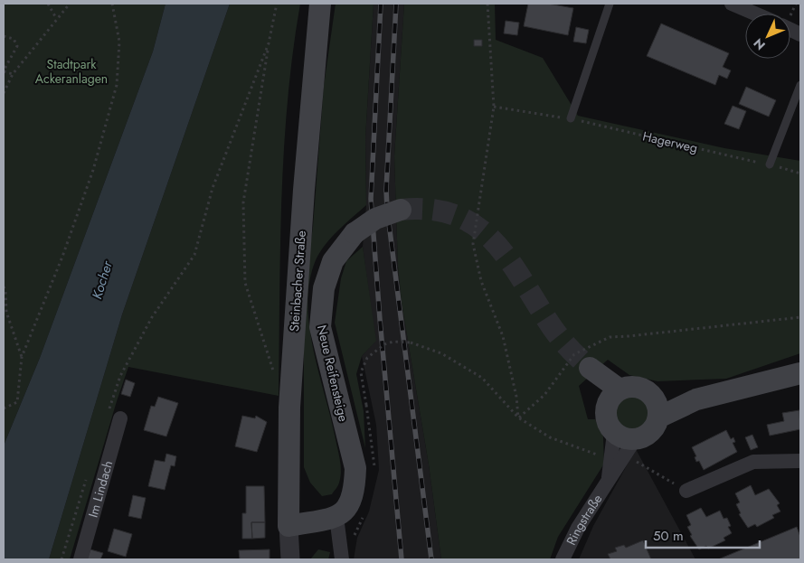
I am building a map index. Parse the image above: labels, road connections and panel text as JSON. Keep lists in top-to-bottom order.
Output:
{
  "streets": {
    "main road": ["Steinbacher Straße", "Neue Reifensteige"],
    "street": ["Im Lindach", "Ringstraße"],
    "path": ["Hagerweg"]
  },
  "water": ["Kocher"],
  "parks": ["Stadtpark Ackeranlagen"],
  "scale_bar": "50 m",
  "north": "bottom left"
}
